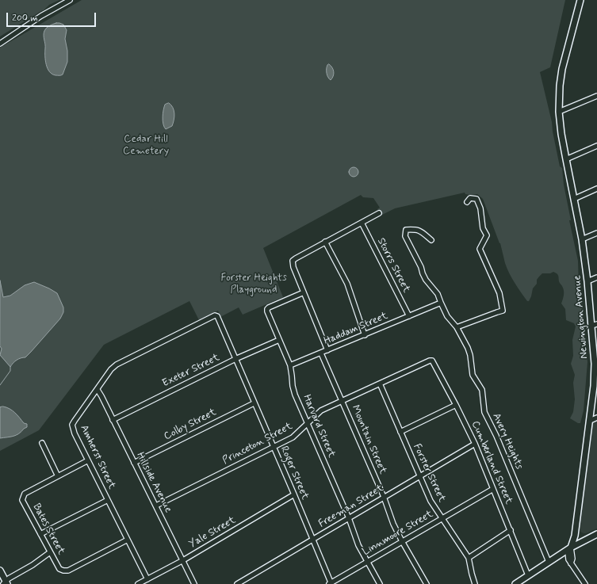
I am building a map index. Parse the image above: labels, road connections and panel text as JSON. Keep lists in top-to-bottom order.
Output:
{
  "streets": {
    "main road": ["Newington Avenue"],
    "street": [
      "Storrs Street",
      "Haddam Street",
      "Exeter Street",
      "Colby Street",
      "Harvard Street",
      "Mountain Street",
      "Avery Heights",
      "Princeton Street",
      "Amherst Street",
      "Cumberland Street",
      "Roger Street",
      "Forster Street",
      "Hillside Avenue",
      "Freeman Street",
      "Bates Street",
      "Yale Street",
      "Linnmoore Street"
    ]
  },
  "crossings": [
    ["Storrs Street", "Haddam Street"],
    ["Haddam Street", "Harvard Street"],
    ["Haddam Street", "Mountain Street"],
    ["Haddam Street", "Avery Heights"],
    ["Exeter Street", "Harvard Street"],
    ["Exeter Street", "Roger Street"],
    ["Exeter Street", "Hillside Avenue"],
    ["Colby Street", "Roger Street"],
    ["Colby Street", "Hillside Avenue"],
    ["Harvard Street", "Princeton Street"],
    ["Harvard Street", "Freeman Street"],
    ["Harvard Street", "Linnmoore Street"],
    ["Mountain Street", "Princeton Street"],
    ["Mountain Street", "Freeman Street"],
    ["Mountain Street", "Linnmoore Street"],
    ["Princeton Street", "Cumberland Street"],
    ["Princeton Street", "Roger Street"],
    ["Princeton Street", "Forster Street"],
    ["Princeton Street", "Hillside Avenue"],
    ["Amherst Street", "Roger Street"],
    ["Amherst Street", "Hillside Avenue"],
    ["Amherst Street", "Bates Street"],
    ["Amherst Street", "Yale Street"],
    ["Cumberland Street", "Freeman Street"],
    ["Cumberland Street", "Linnmoore Street"],
    ["Roger Street", "Freeman Street"],
    ["Roger Street", "Yale Street"],
    ["Roger Street", "Linnmoore Street"],
    ["Forster Street", "Freeman Street"],
    ["Forster Street", "Linnmoore Street"],
    ["Hillside Avenue", "Yale Street"]
  ],
  "parks": ["Cedar Hill Cemetery", "Forster Heights Playground"],
  "scale_bar": "200 m"
}
